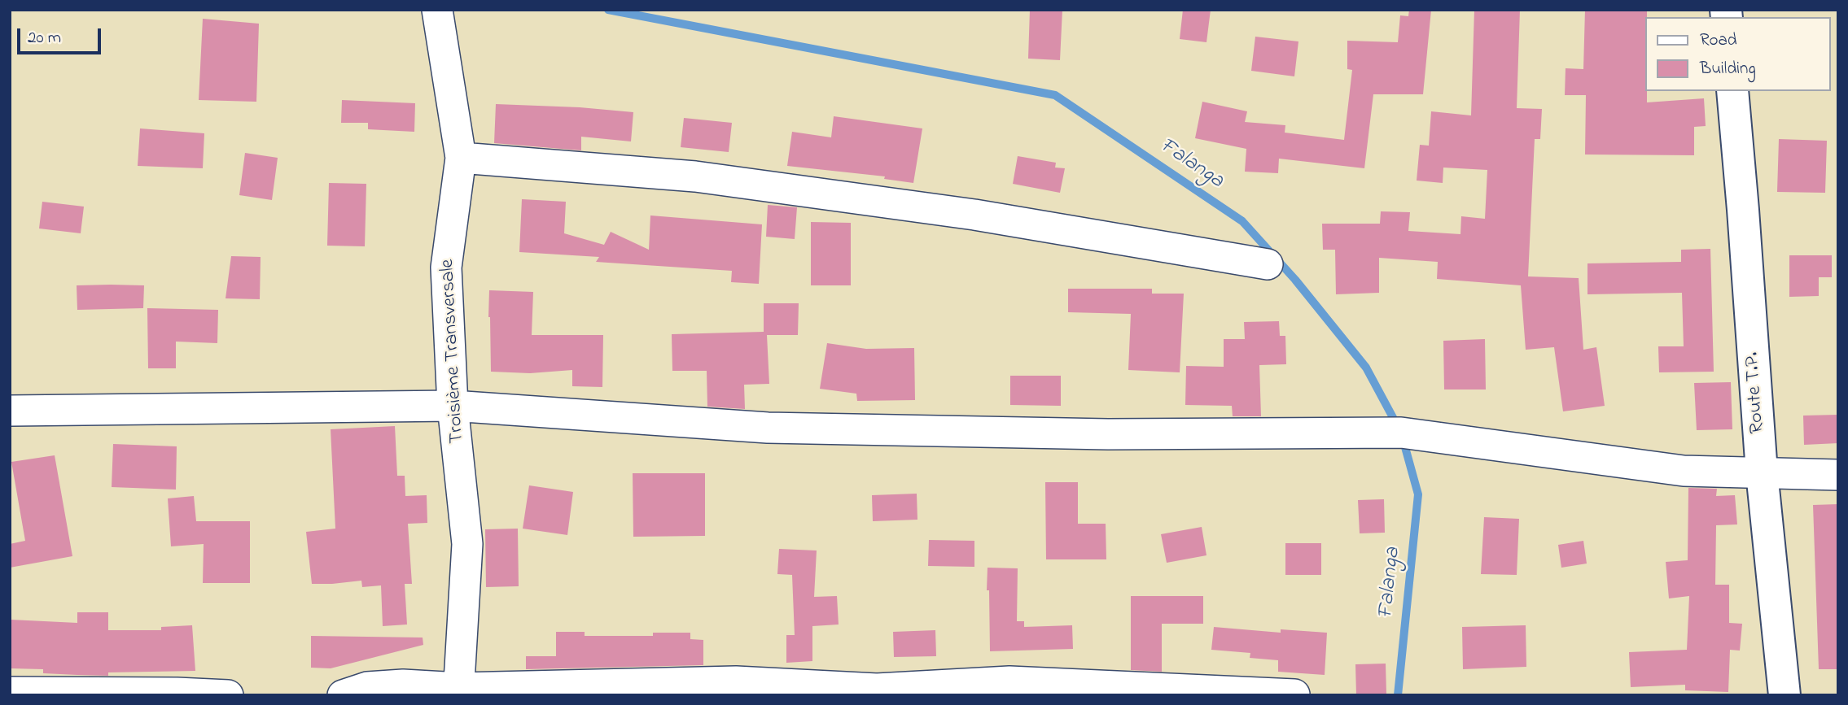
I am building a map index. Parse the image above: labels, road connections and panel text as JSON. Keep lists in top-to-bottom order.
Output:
{
  "streets": {
    "street": ["Troisième Transversale", "Route T.P."]
  },
  "water": ["Falanga"],
  "legend": ["Road", "Building"],
  "scale_bar": "20 m"
}
